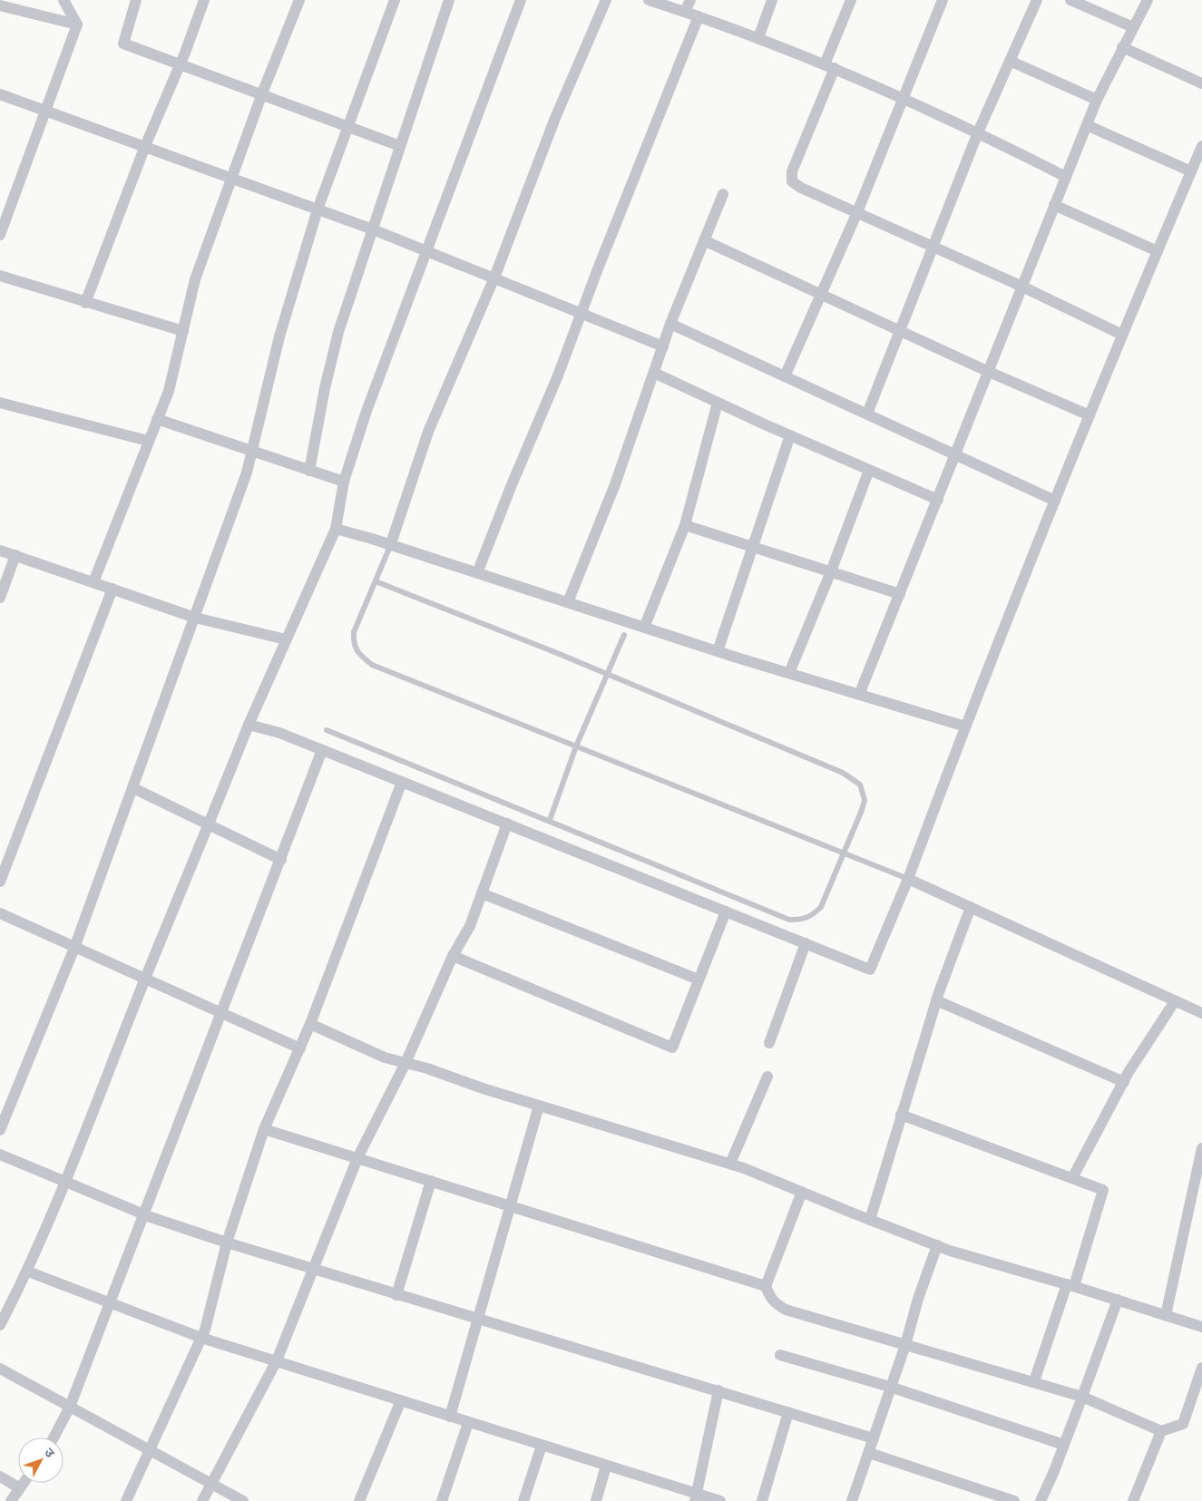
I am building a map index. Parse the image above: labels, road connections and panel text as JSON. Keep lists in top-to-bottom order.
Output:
{
  "north": "top right"
}
